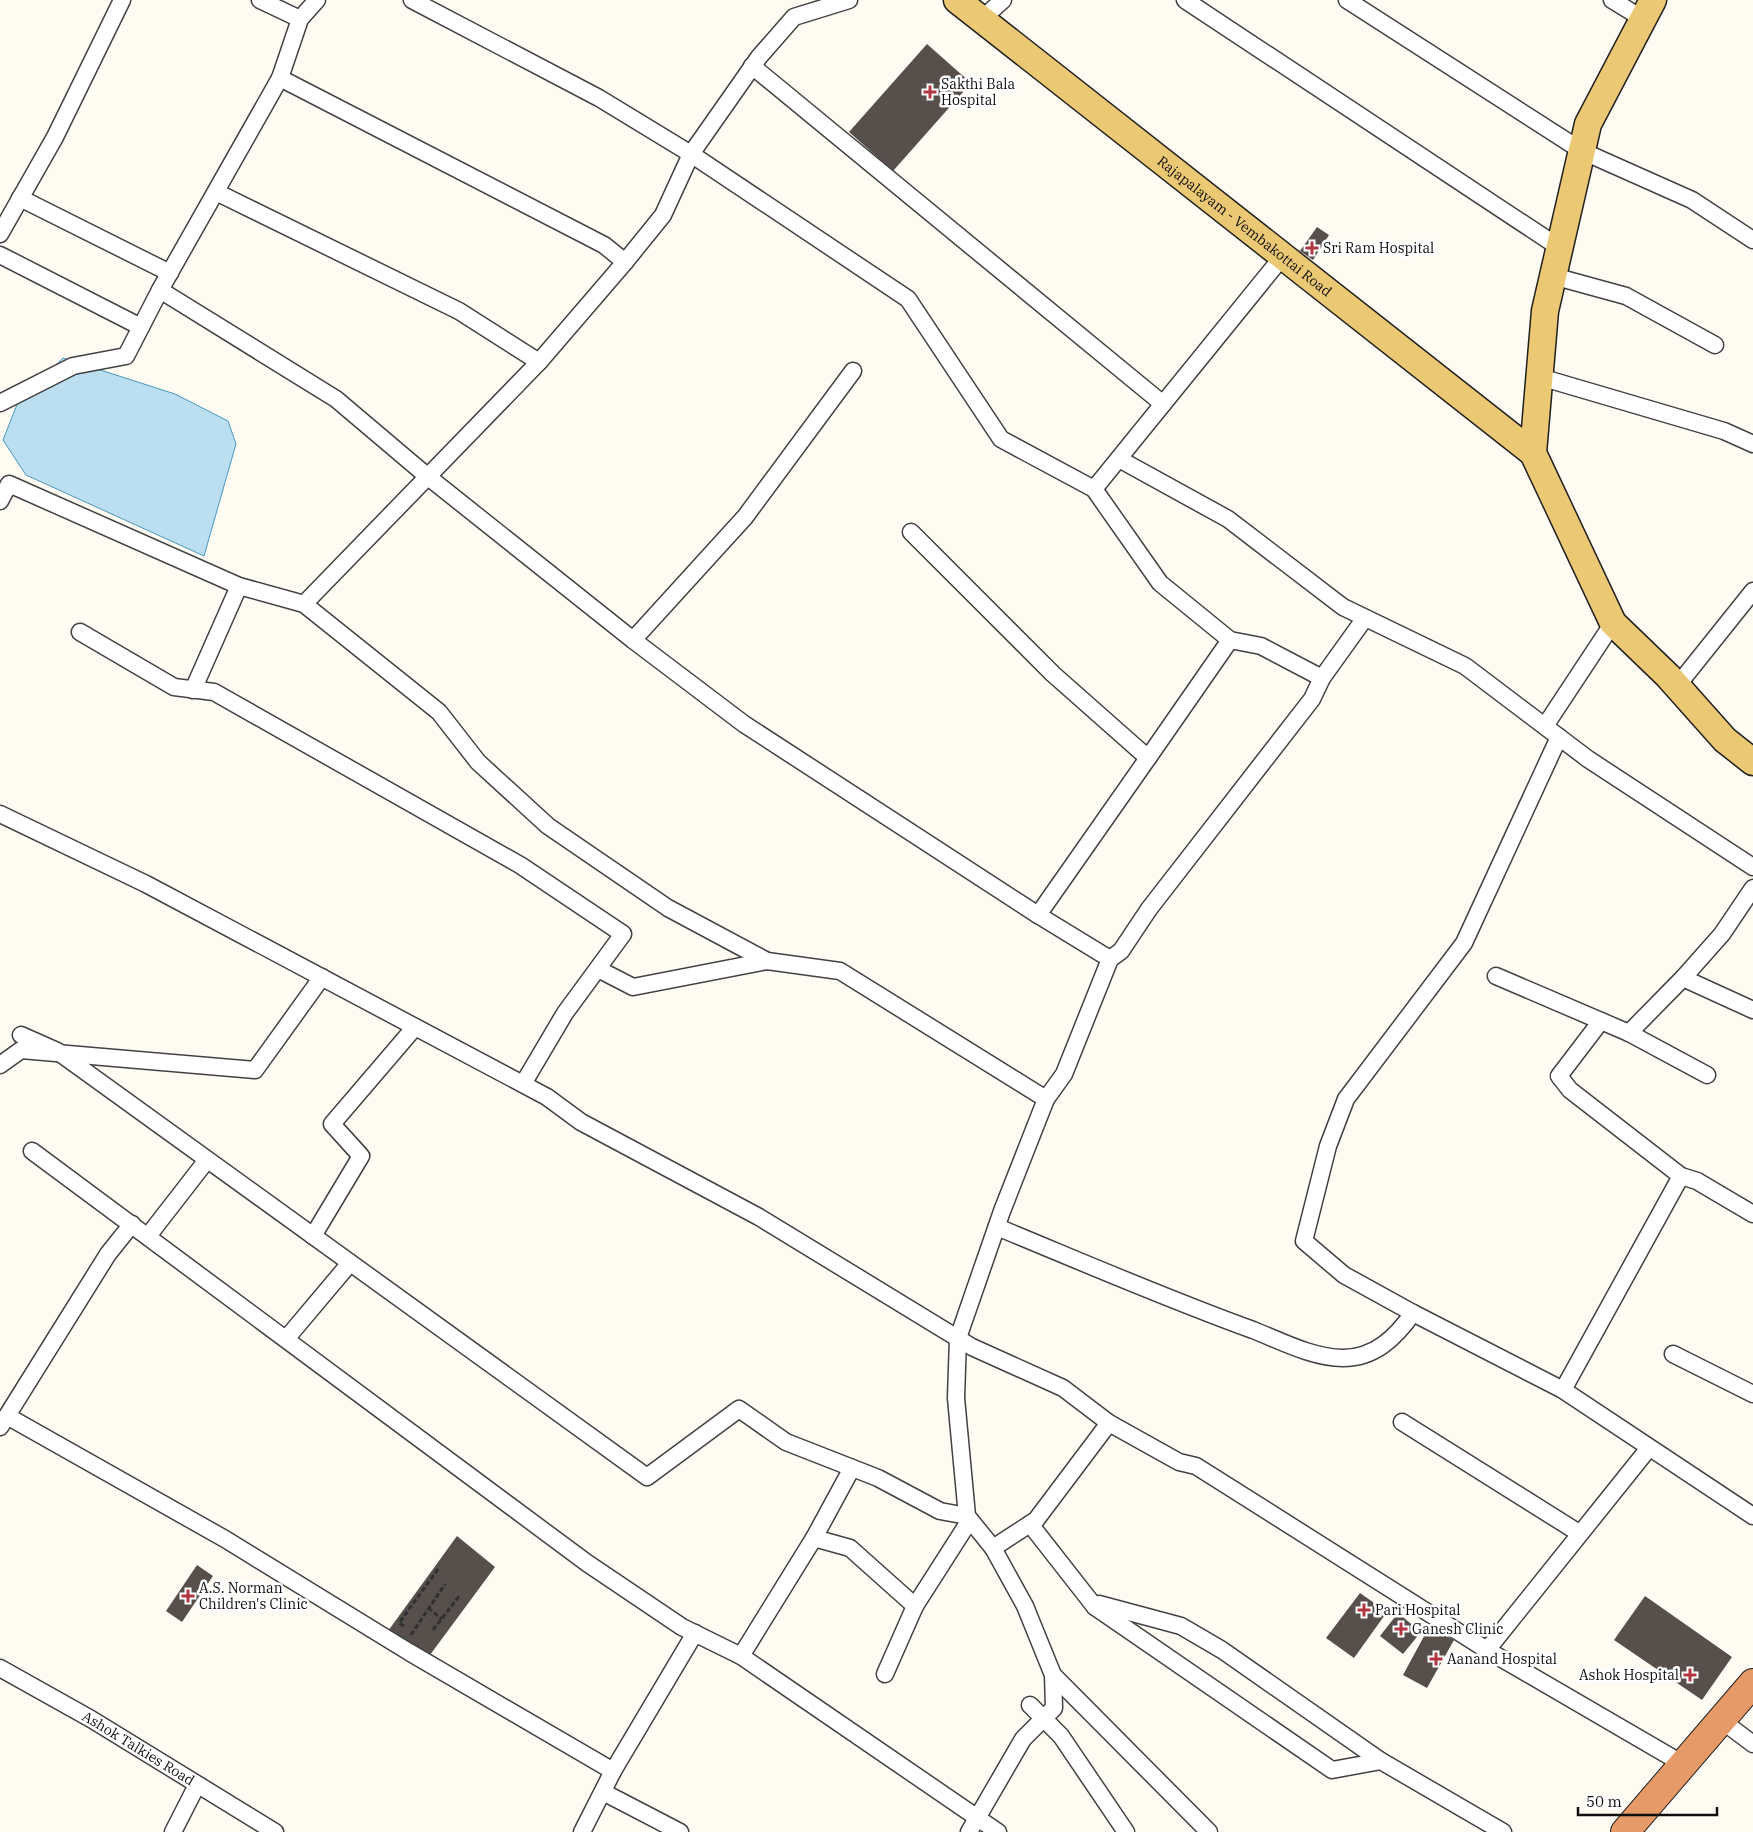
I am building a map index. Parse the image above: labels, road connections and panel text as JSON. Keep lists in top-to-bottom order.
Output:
{
  "streets": {
    "main road": ["Rajapalayam - Vembakottai Road"],
    "street": ["Ashok Talkies Road"]
  },
  "places": {
    "health": [
      "Sakthi Bala Hospital",
      "Sri Ram Hospital",
      "A.S. Norman Children's Clinic",
      "Pari Hospital",
      "Ganesh Clinic",
      "Aanand Hospital",
      "Ashok Hospital"
    ]
  },
  "scale_bar": "50 m"
}
